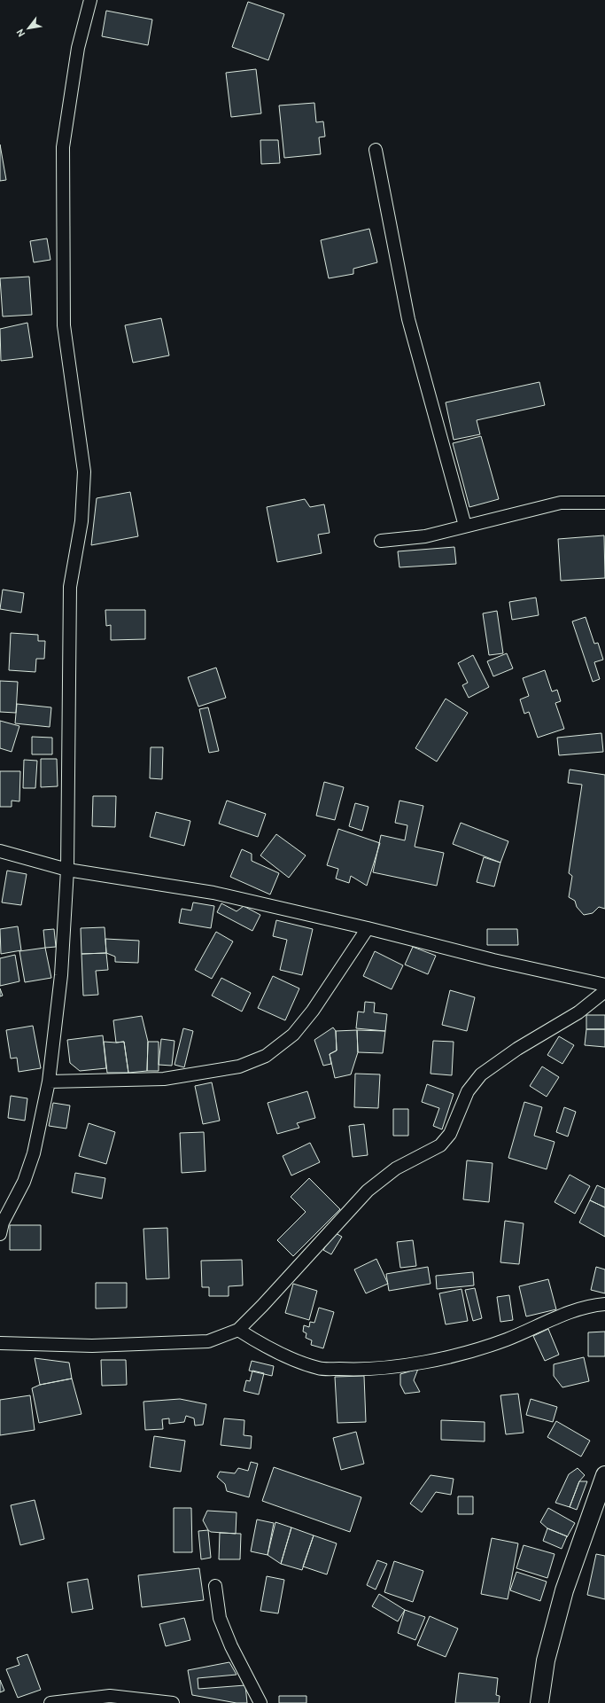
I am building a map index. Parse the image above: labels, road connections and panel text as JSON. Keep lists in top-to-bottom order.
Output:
{
  "north": "bottom left"
}
